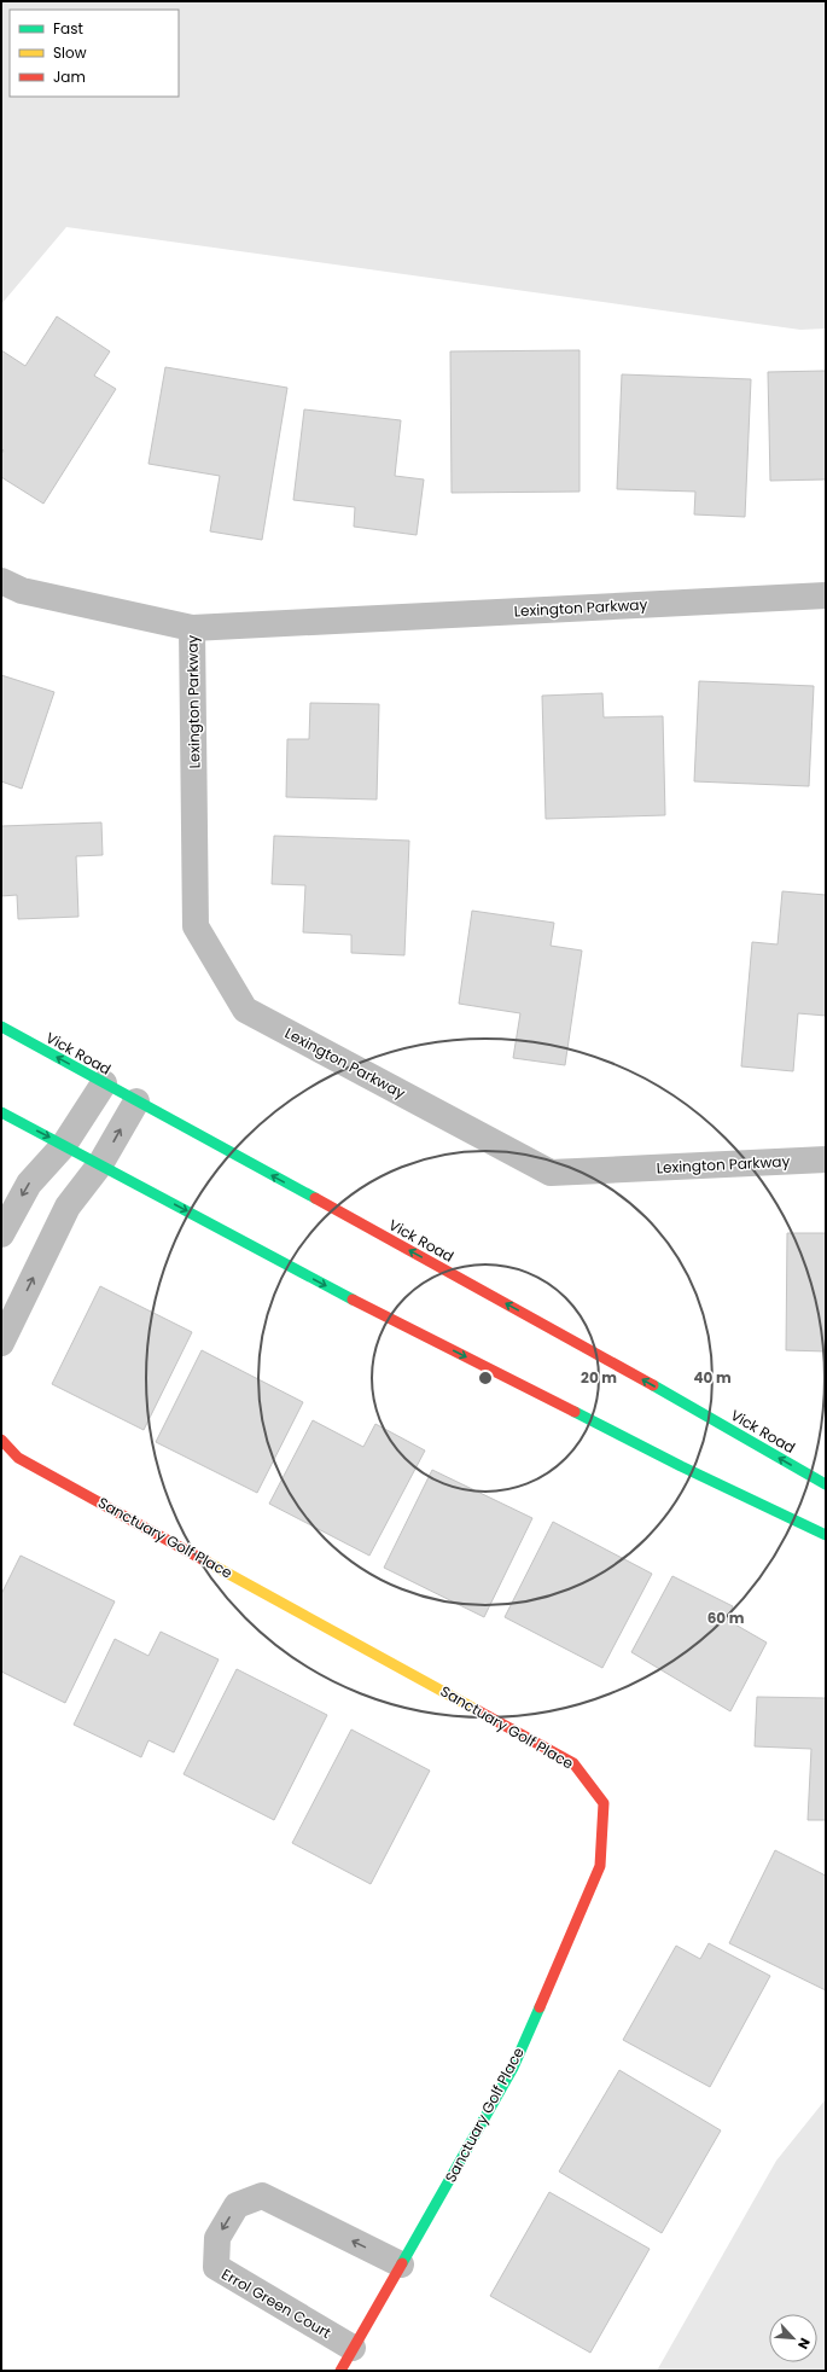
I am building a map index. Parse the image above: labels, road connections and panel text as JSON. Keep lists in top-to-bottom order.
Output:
{
  "streets": {
    "street": [
      "Lexington Parkway",
      "Vick Road",
      "Sanctuary Golf Place",
      "Errol Green Court"
    ]
  },
  "crossings": [
    ["Sanctuary Golf Place", "Errol Green Court"]
  ],
  "legend": ["Fast", "Slow", "Jam"],
  "north": "bottom right",
  "rings": ["20 m", "40 m", "60 m"]
}
